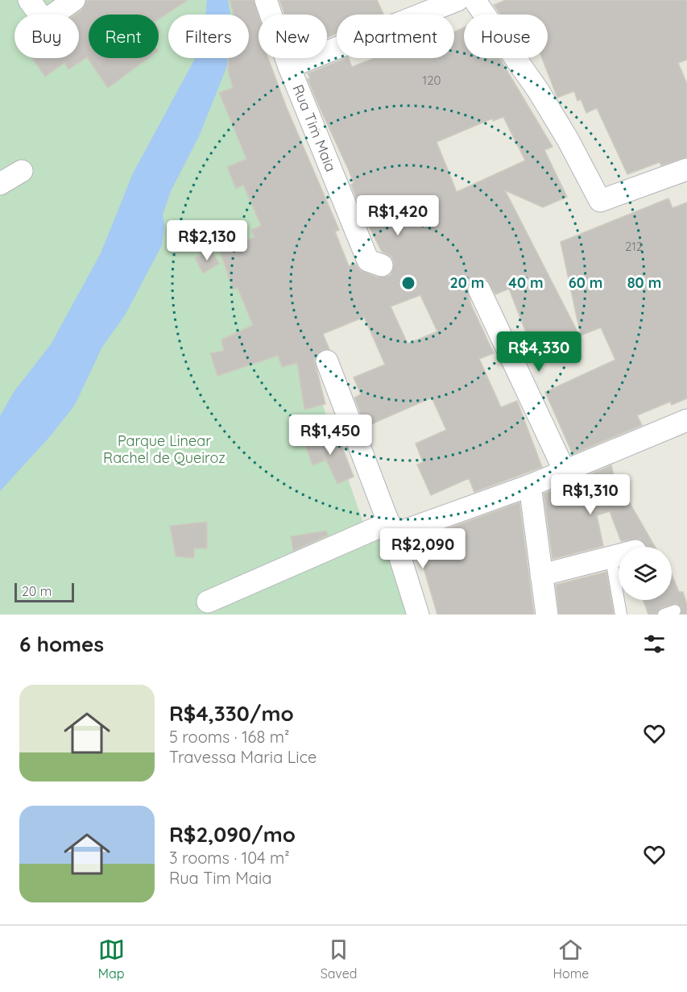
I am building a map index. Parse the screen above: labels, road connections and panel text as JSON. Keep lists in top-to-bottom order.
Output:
{
  "streets": {
    "street": ["Rua Tim Maia"]
  },
  "parks": ["Parque Linear Rachel de Queiroz"],
  "house_numbers": ["120", "212"],
  "scale_bar": "20 m",
  "page": {
    "chip": [
      "Buy",
      "Rent",
      "Filters",
      "New",
      "Apartment",
      "House"
    ],
    "price": [
      "R$1,420",
      "R$2,130",
      "R$4,330",
      "R$1,450",
      "R$1,310",
      "R$2,090"
    ],
    "scale": "20 m",
    "heading": "6 homes",
    "list": [
      {
        "name": "R$4,330/mo",
        "note": "5 rooms · 168 m² · Travessa Maria Lice"
      },
      {
        "name": "R$2,090/mo",
        "note": "3 rooms · 104 m² · Rua Tim Maia"
      }
    ],
    "tabs": ["Map", "Saved", "Home"]
  },
  "rings": [
    "20 m",
    "40 m",
    "60 m",
    "80 m"
  ]
}
